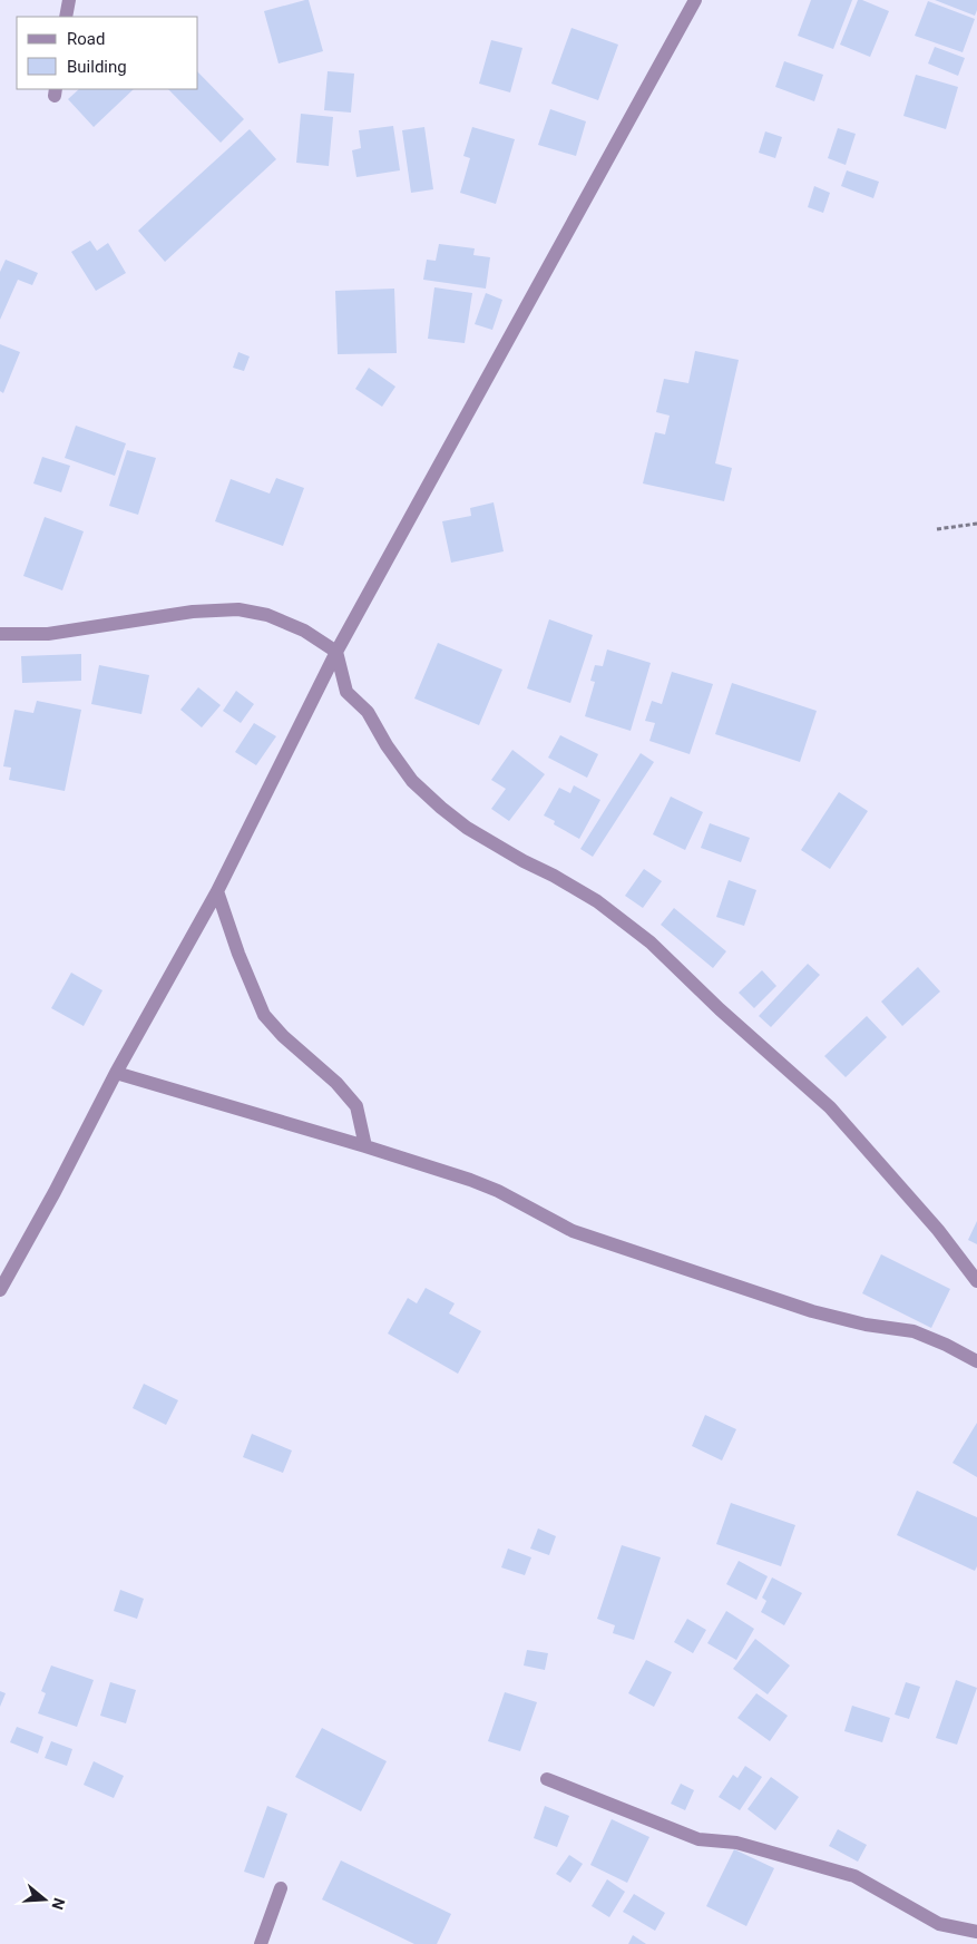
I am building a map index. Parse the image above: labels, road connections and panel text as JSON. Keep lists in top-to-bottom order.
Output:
{
  "legend": ["Road", "Building"],
  "north": "right"
}
